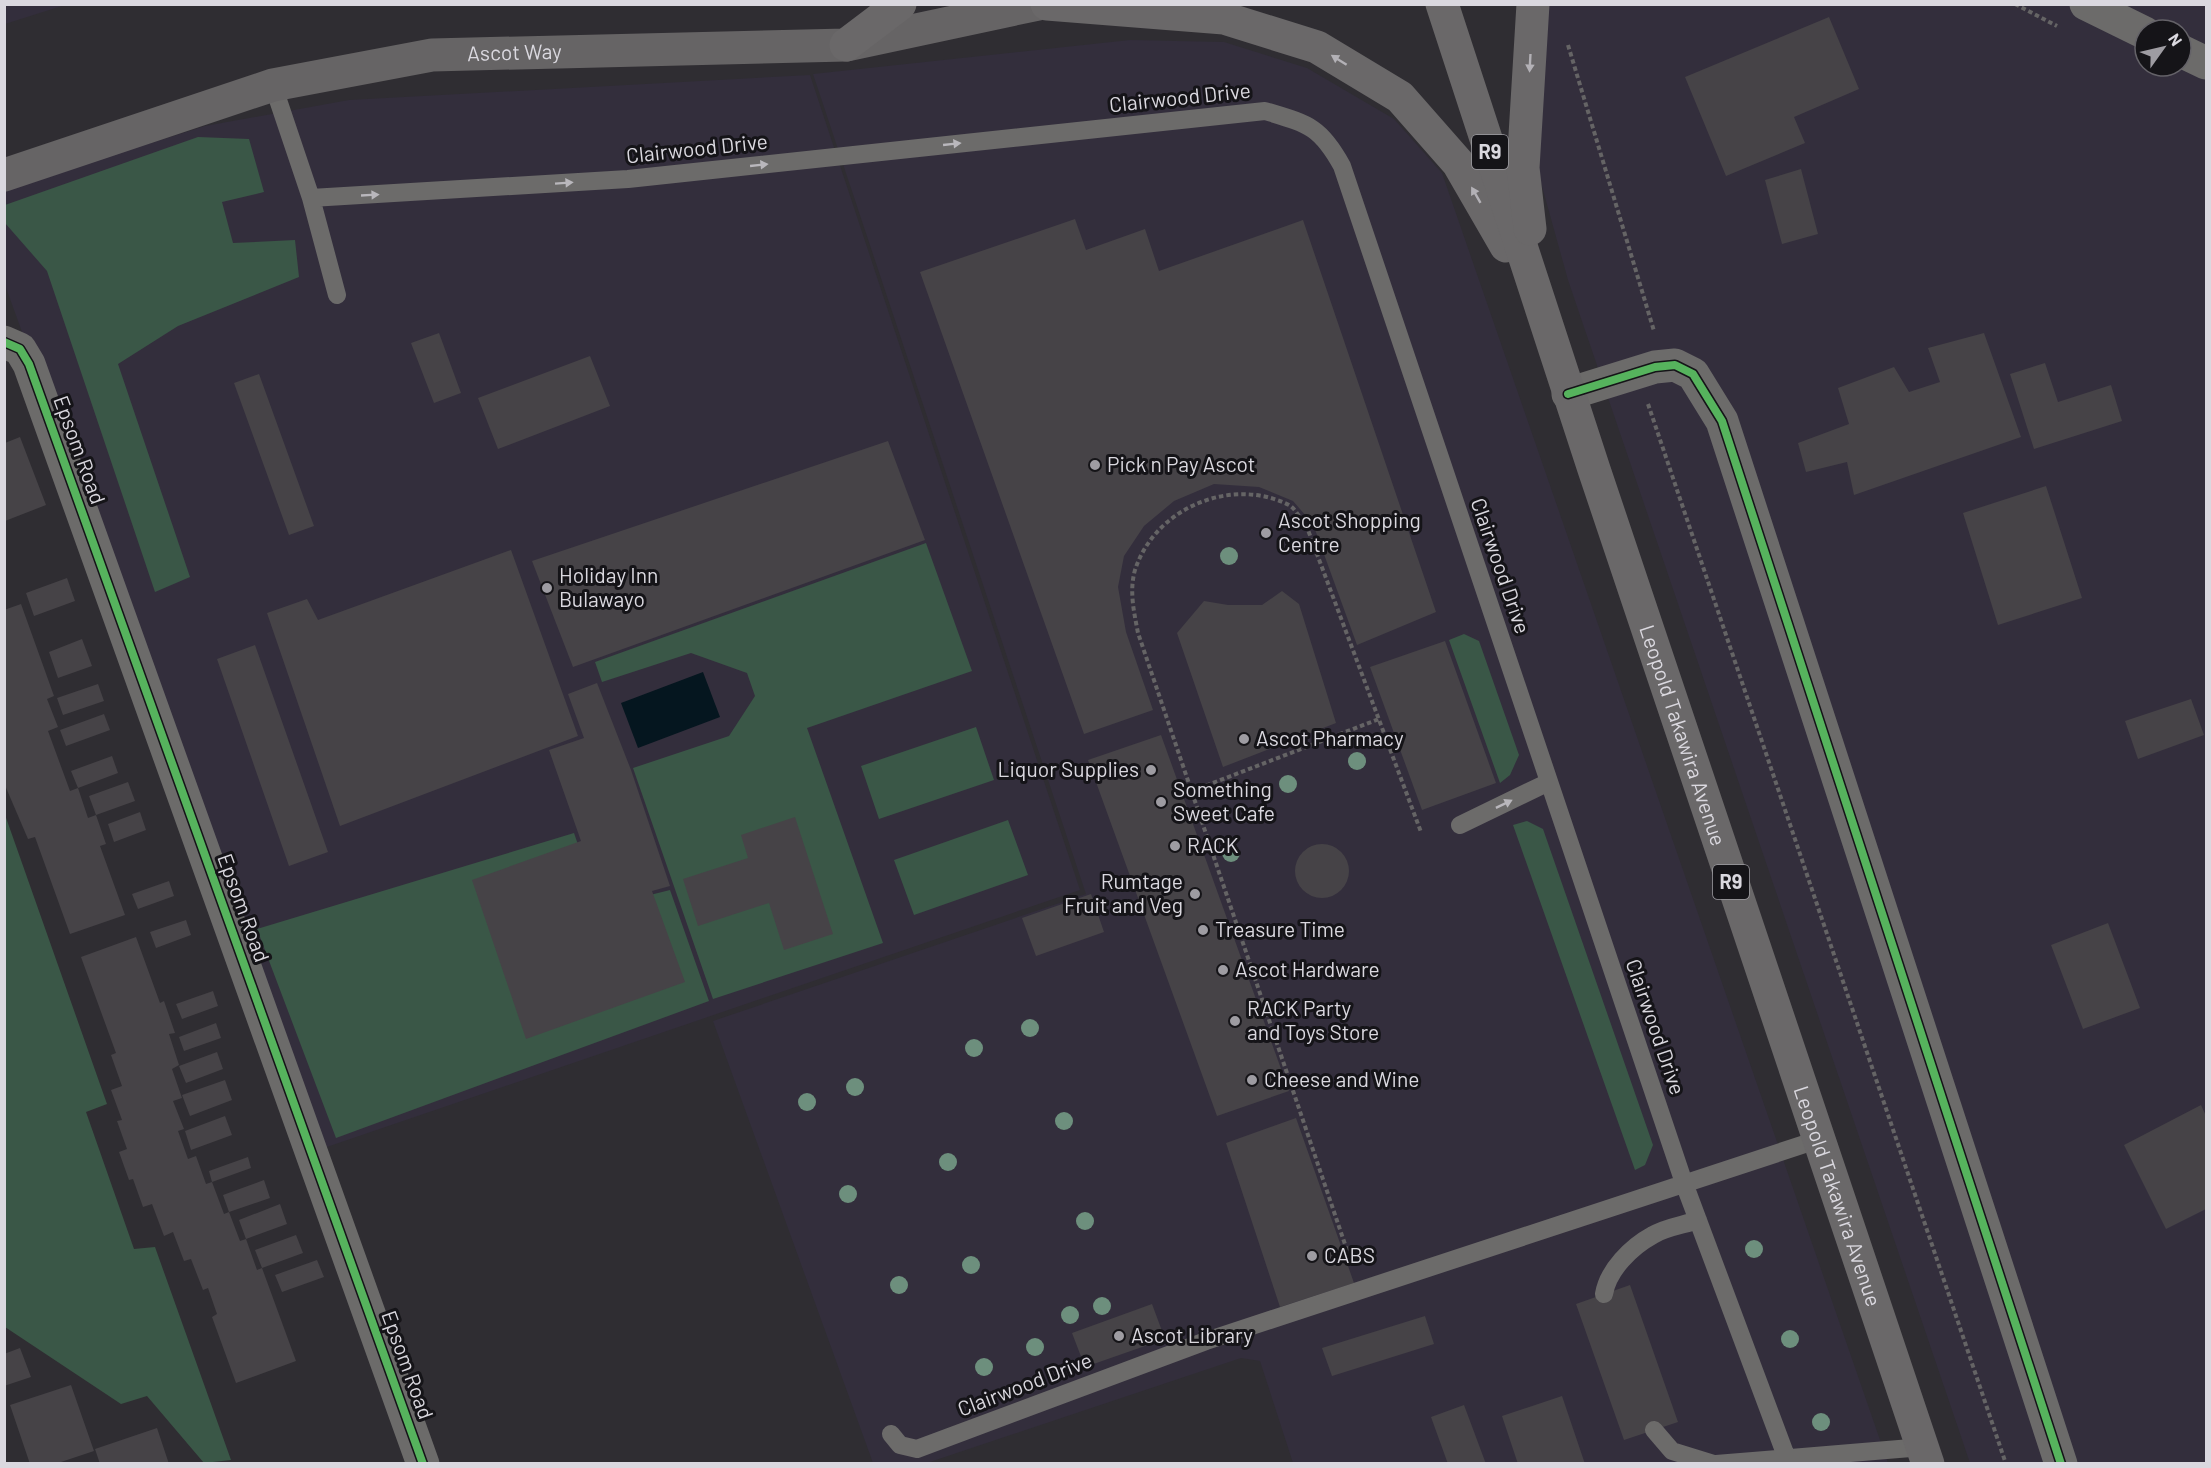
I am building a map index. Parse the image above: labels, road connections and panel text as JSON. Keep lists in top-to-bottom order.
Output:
{
  "streets": {
    "highway": ["R9", "Leopold Takawira Avenue"],
    "main road": ["Ascot Way"],
    "street": ["Epsom Road"],
    "lane": ["Clairwood Drive"]
  },
  "one_way": ["Clairwood Drive"],
  "places": [
    "Pick n Pay Ascot",
    "Ascot Shopping Centre",
    "Holiday Inn Bulawayo",
    "Ascot Pharmacy",
    "Liquor Supplies",
    "Something Sweet Cafe",
    "RACK",
    "Rumtage Fruit and Veg",
    "Treasure Time",
    "Ascot Hardware",
    "RACK Party and Toys Store",
    "Cheese and Wine",
    "CABS",
    "Ascot Library"
  ],
  "north": "top right"
}
